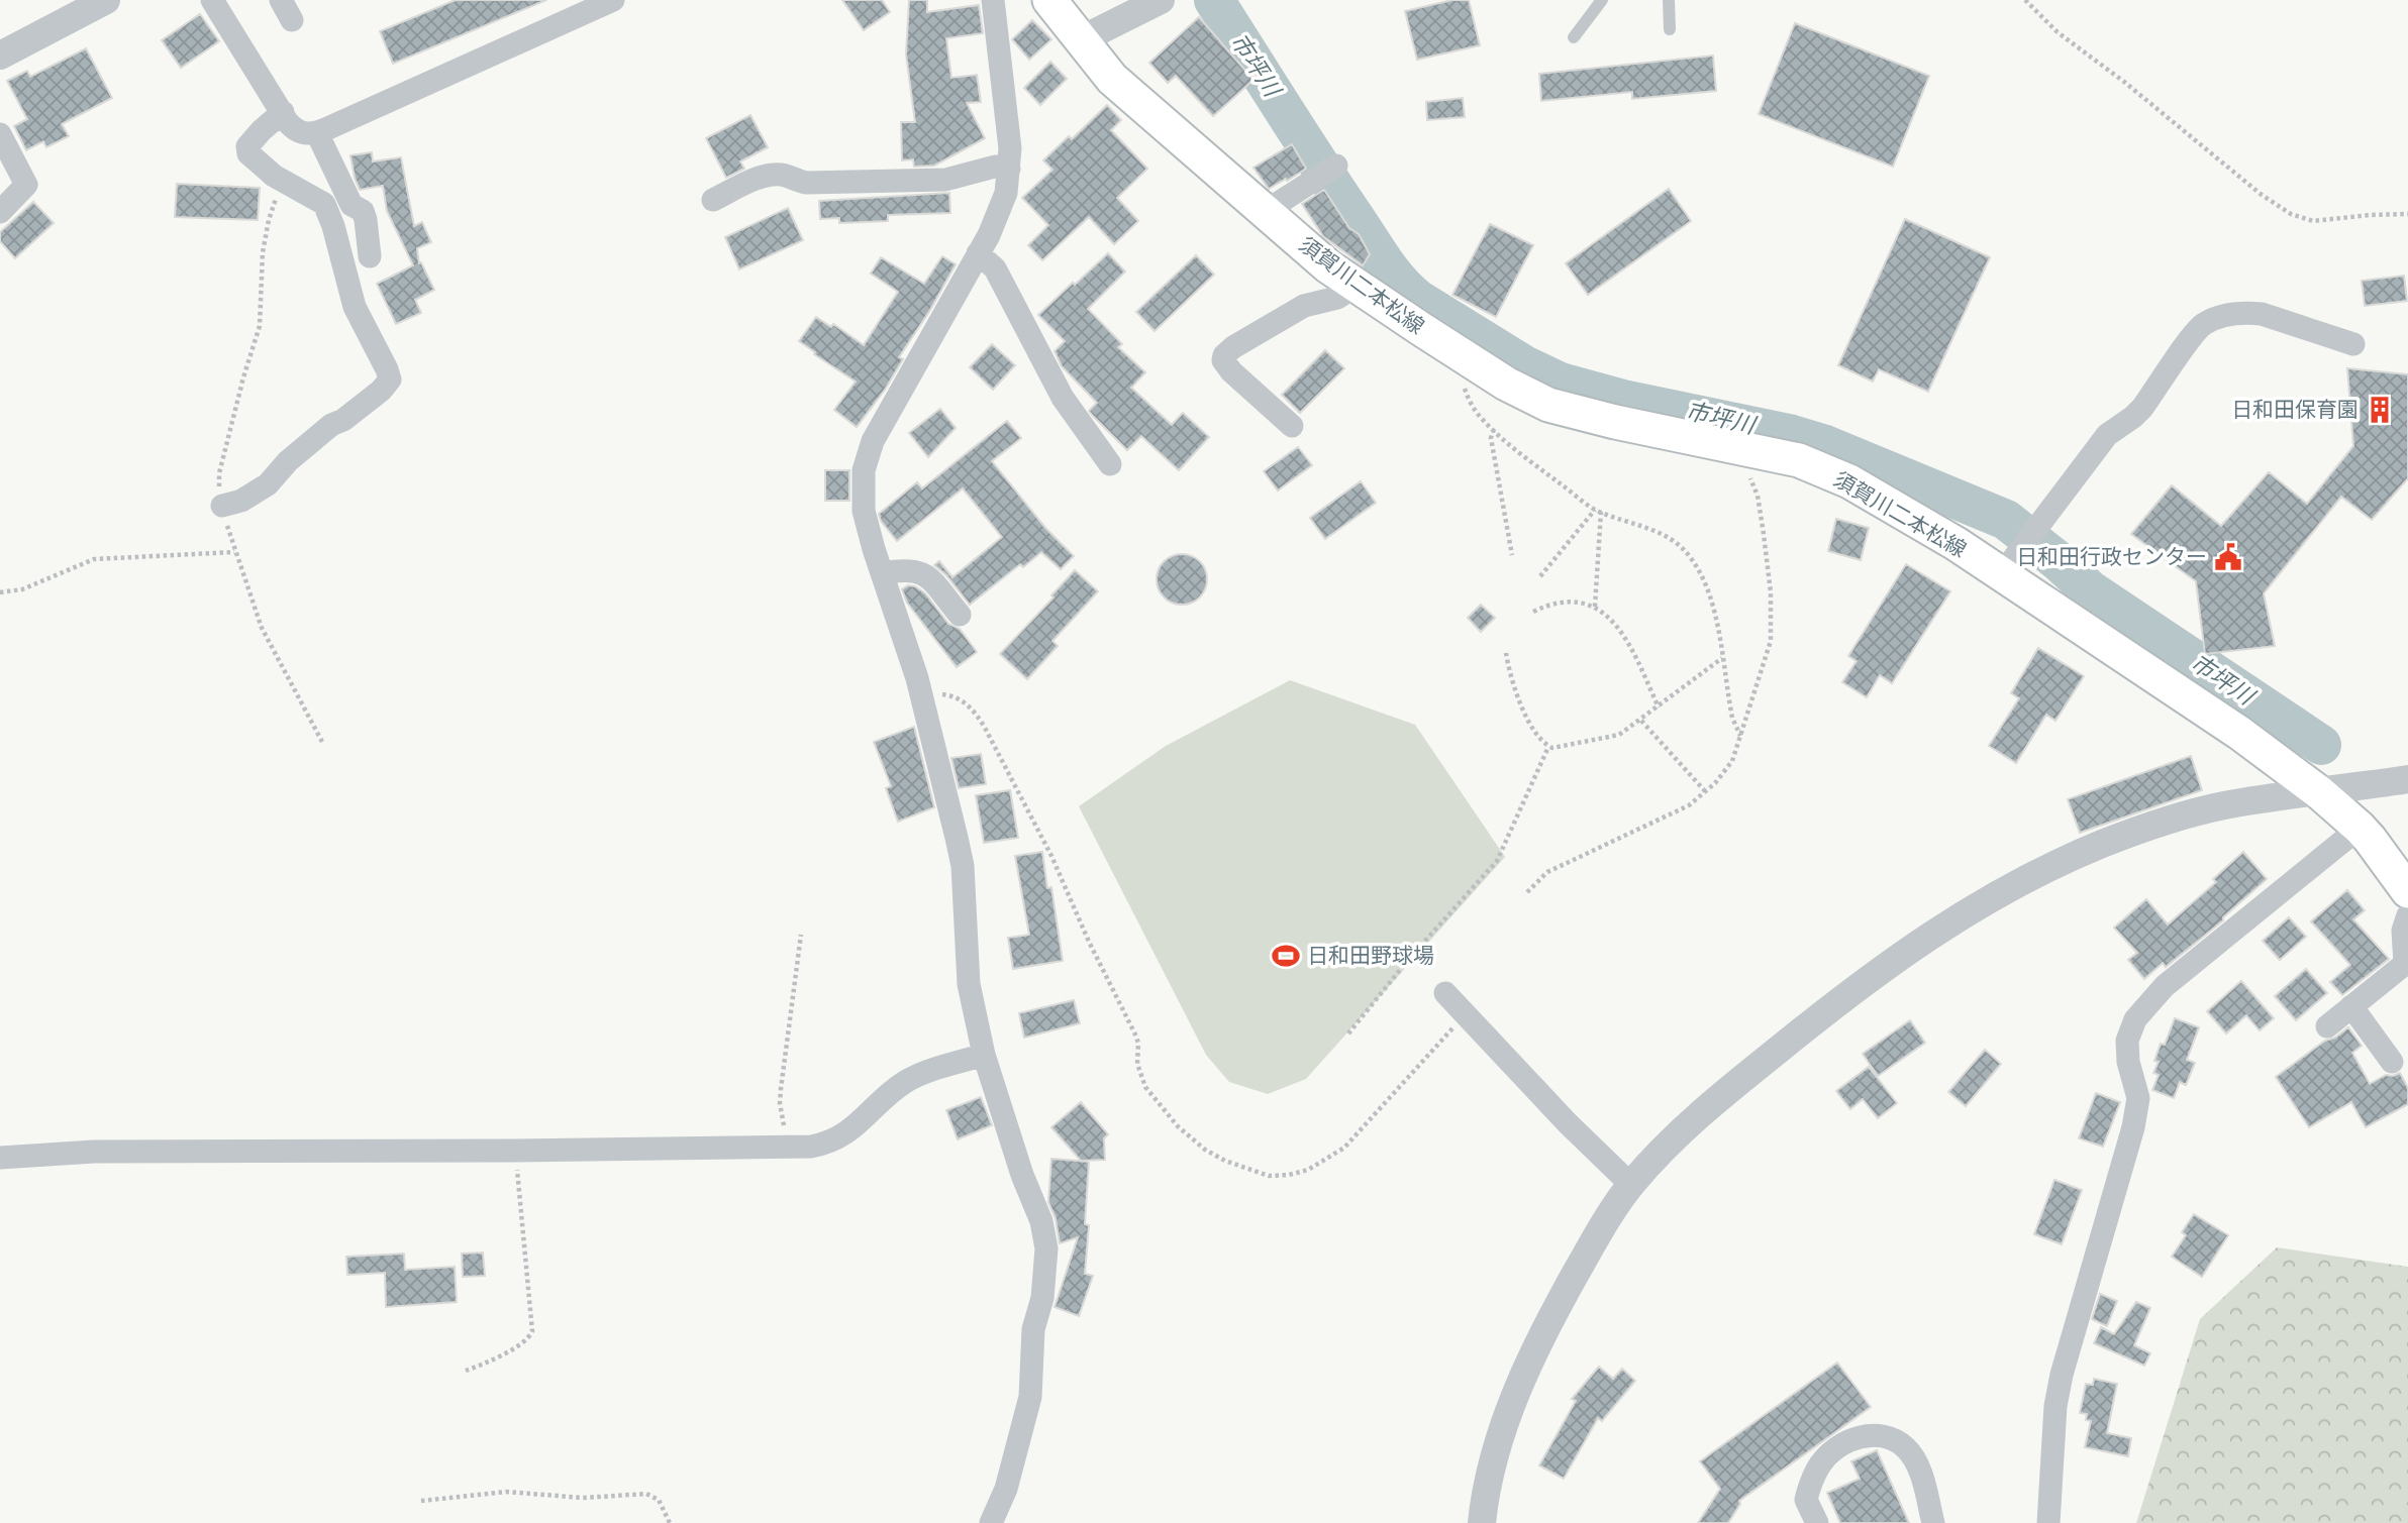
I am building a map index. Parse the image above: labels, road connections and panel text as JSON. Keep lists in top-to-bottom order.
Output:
{
  "streets": {
    "main road": ["須賀川二本松線"]
  },
  "water": ["市坪川"],
  "places": {
    "building": ["日和田保育園"],
    "public building": ["日和田行政センター"],
    "sports": ["日和田野球場"]
  }
}
